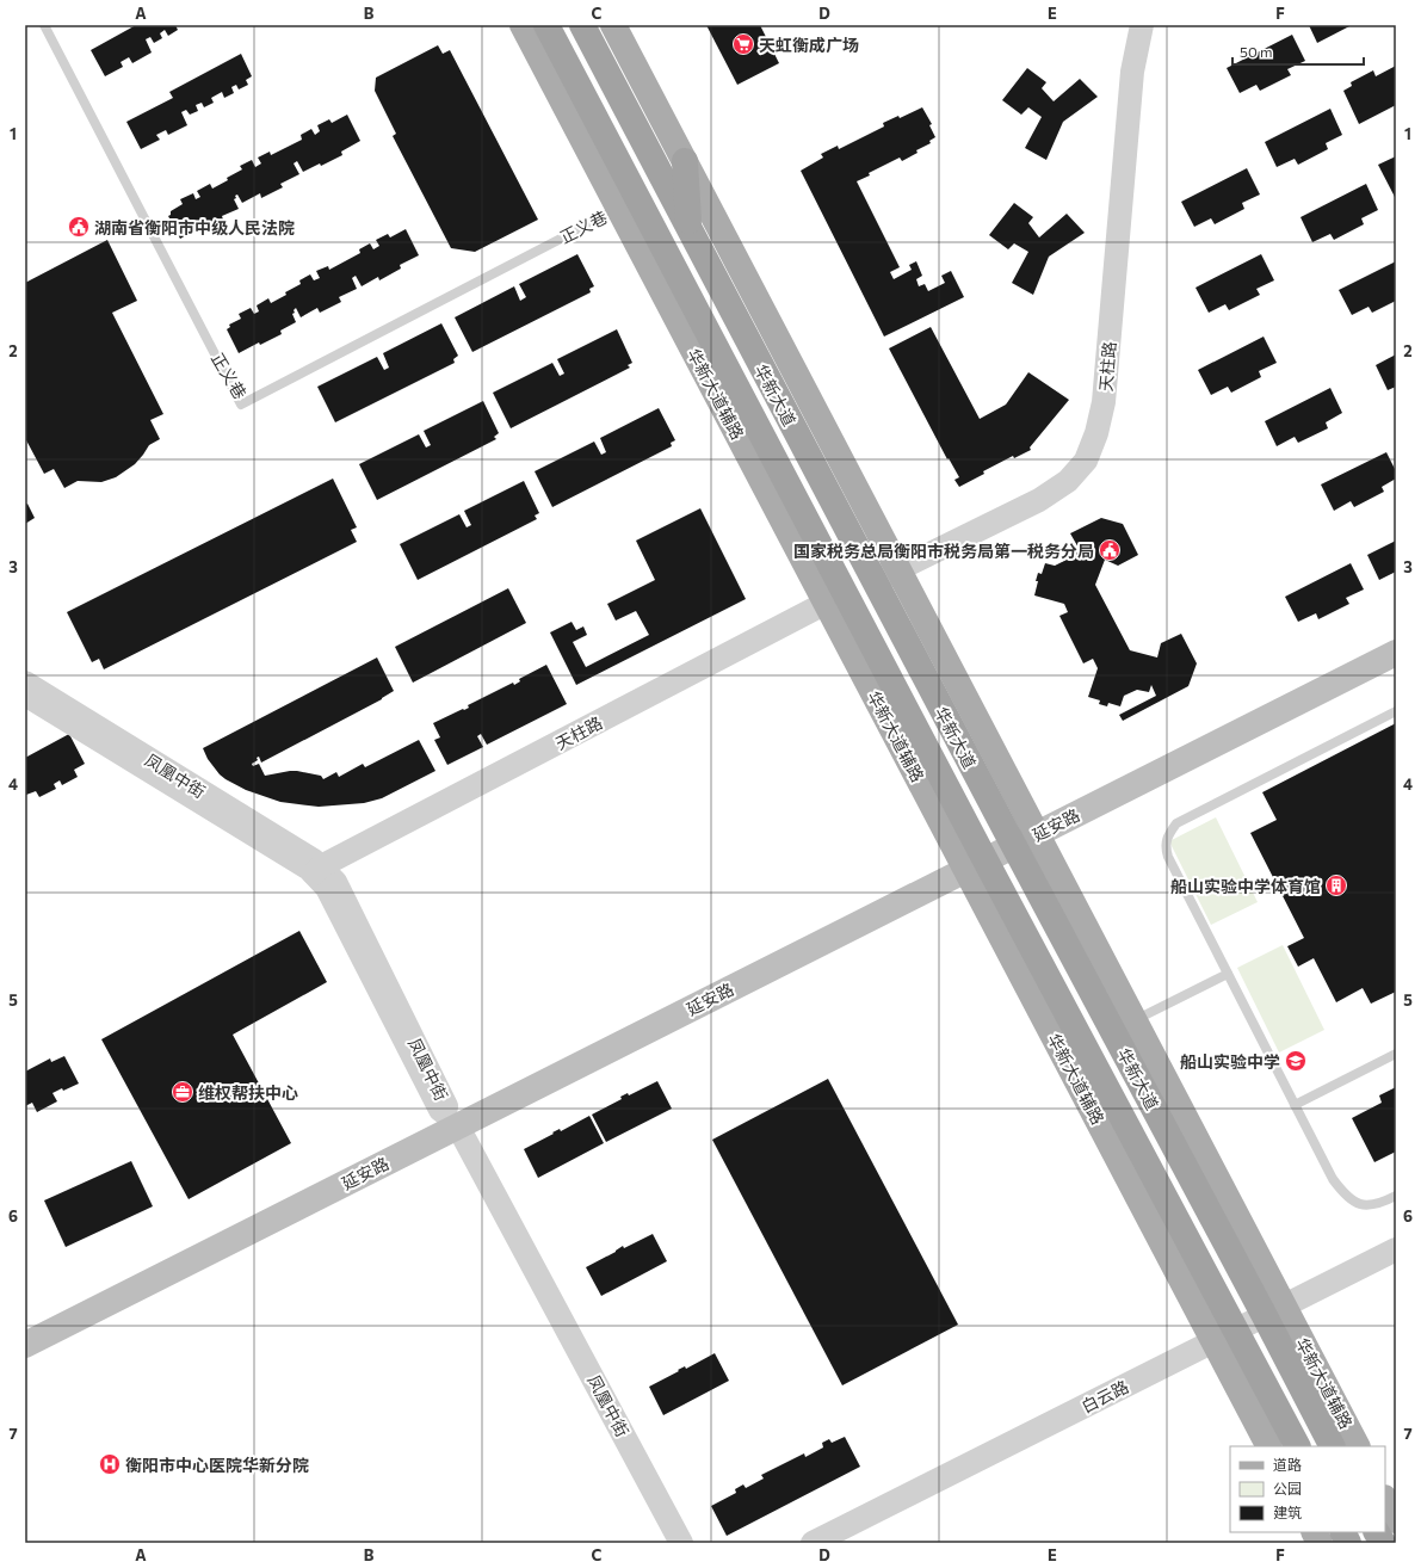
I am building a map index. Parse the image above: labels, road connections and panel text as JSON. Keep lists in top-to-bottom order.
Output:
{
  "streets": {
    "highway": ["华新大道"],
    "main road": ["华新大道辅路", "延安路"],
    "street": ["天柱路", "凤凰中街", "白云路"],
    "lane": ["正义巷"]
  },
  "crossings": [
    ["正义巷", "华新大道辅路"],
    ["天柱路", "华新大道辅路"],
    ["天柱路", "华新大道"],
    ["天柱路", "凤凰中街"],
    ["华新大道辅路", "华新大道"],
    ["华新大道辅路", "延安路"],
    ["华新大道辅路", "白云路"],
    ["华新大道", "延安路"],
    ["华新大道", "白云路"],
    ["凤凰中街", "延安路"]
  ],
  "places": {
    "supermarket": ["天虹衡成广场"],
    "public building": ["湖南省衡阳市中级人民法院", "国家税务总局衡阳市税务局第一税务分局"],
    "building": ["船山实验中学体育馆"],
    "school or university": ["船山实验中学"],
    "office": ["维权帮扶中心"],
    "hospital": ["衡阳市中心医院华新分院"]
  },
  "legend": ["道路", "公园", "建筑"],
  "scale_bar": "50 m",
  "grid": {
    "columns": [
      "A",
      "B",
      "C",
      "D",
      "E",
      "F"
    ],
    "rows": [
      "1",
      "2",
      "3",
      "4",
      "5",
      "6",
      "7"
    ]
  }
}
